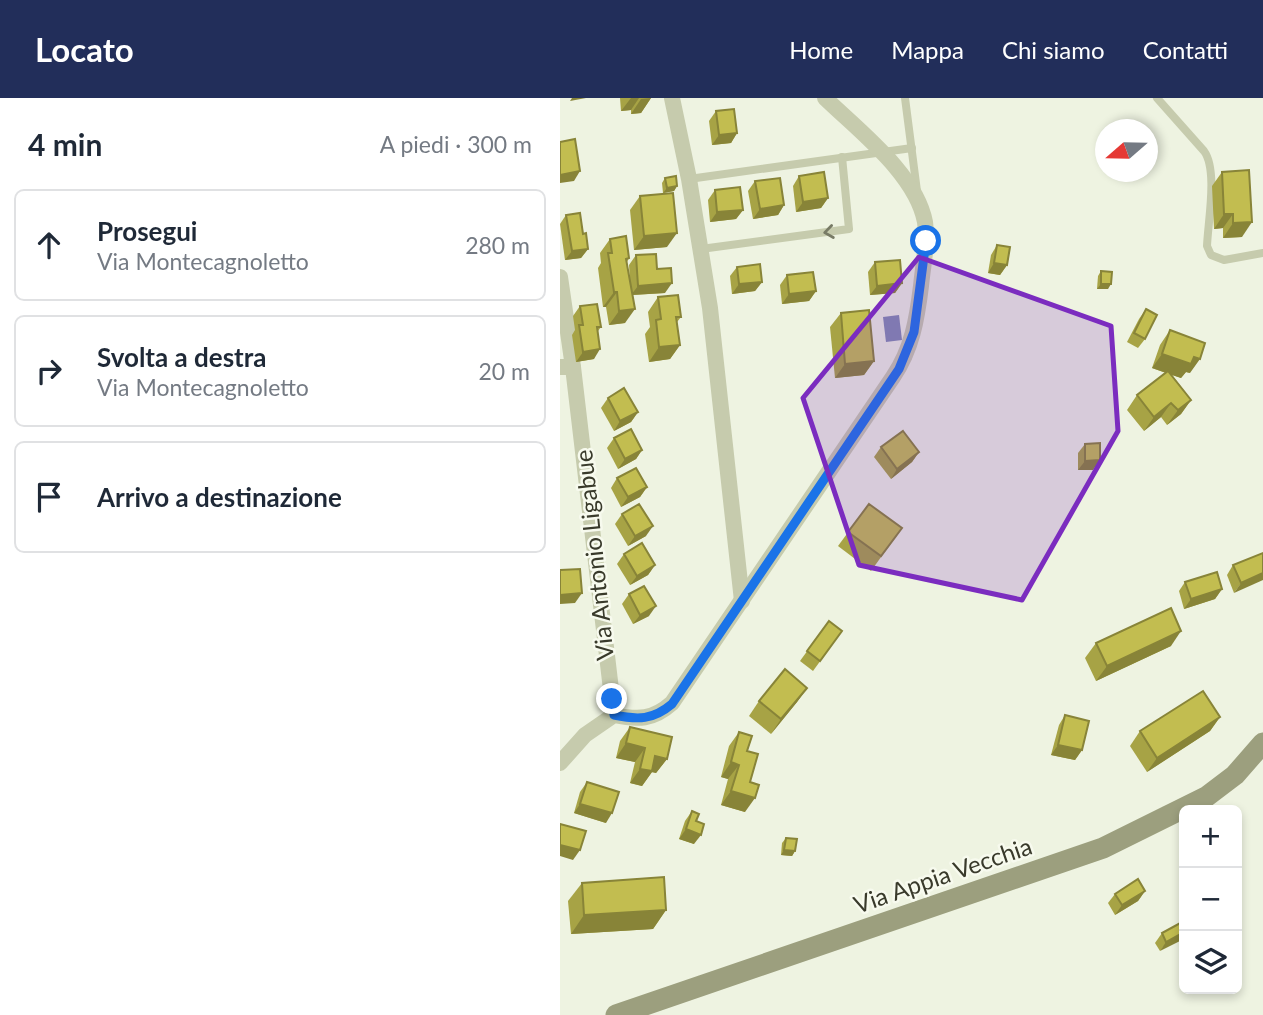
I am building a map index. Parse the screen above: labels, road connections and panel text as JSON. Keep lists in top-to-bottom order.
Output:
{
  "streets": {
    "main road": ["Via Appia Vecchia"],
    "street": ["Via Antonio Ligabue"]
  },
  "north": "left",
  "page": {
    "header": "Locato",
    "nav": [
      "Home",
      "Mappa",
      "Chi siamo",
      "Contatti"
    ],
    "heading": ["4 min", "A piedi · 300 m"],
    "list": [
      ["Prosegui", "Via Montecagnoletto", "280 m"],
      ["Svolta a destra", "Via Montecagnoletto", "20 m"],
      "Arrivo a destinazione"
    ],
    "map_buttons": ["+", "−"]
  }
}
